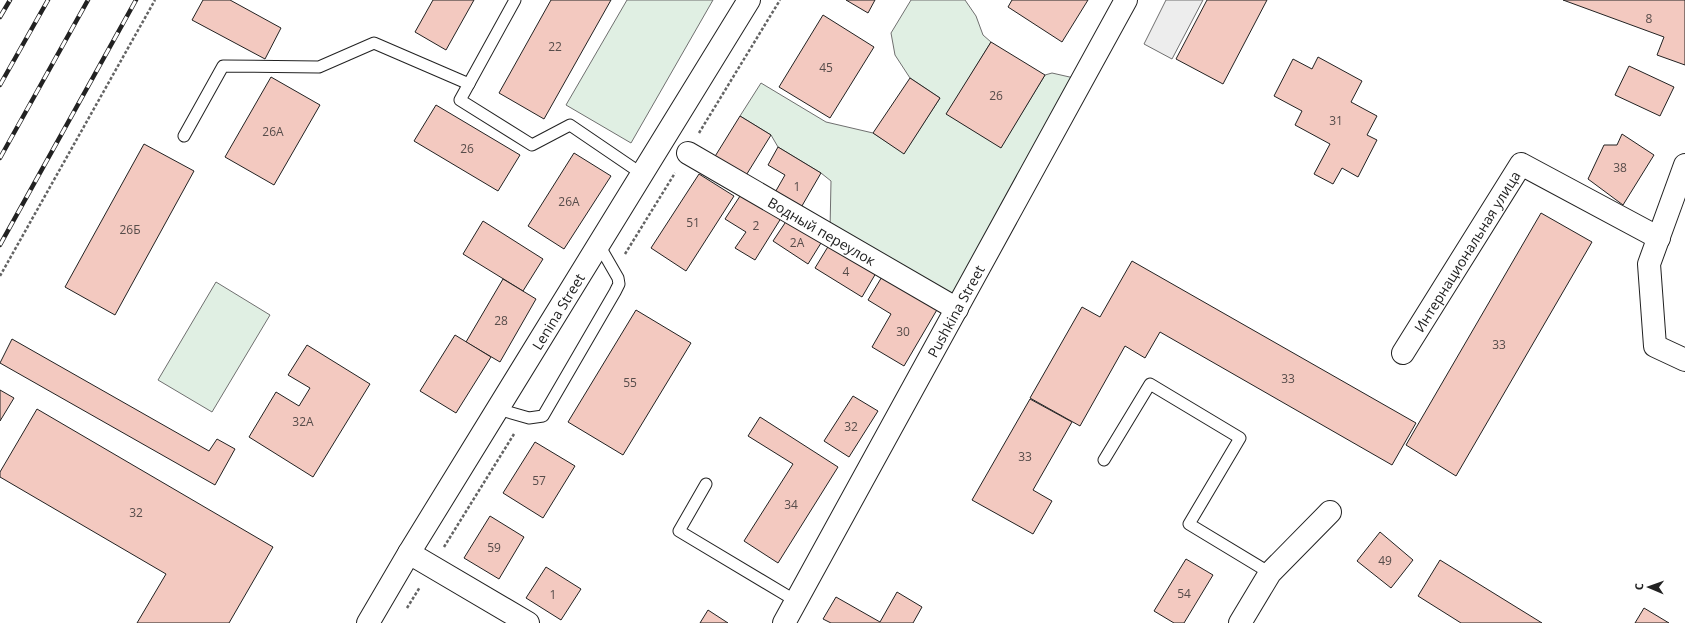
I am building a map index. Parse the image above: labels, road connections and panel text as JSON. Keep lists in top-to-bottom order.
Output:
{
  "streets": {
    "street": [
      "Водный переулок",
      "Интернациональная улица",
      "Lenina Street",
      "Pushkina Street"
    ]
  },
  "crossings": [
    ["Водный переулок", "Pushkina Street"]
  ],
  "house_numbers": [
    "8",
    "22",
    "45",
    "26",
    "31",
    "26А",
    "26",
    "38",
    "1",
    "26А",
    "51",
    "2",
    "26Б",
    "2А",
    "4",
    "28",
    "30",
    "33",
    "33",
    "55",
    "32А",
    "32",
    "33",
    "57",
    "34",
    "32",
    "59",
    "49",
    "54",
    "1"
  ],
  "north": "left"
}
